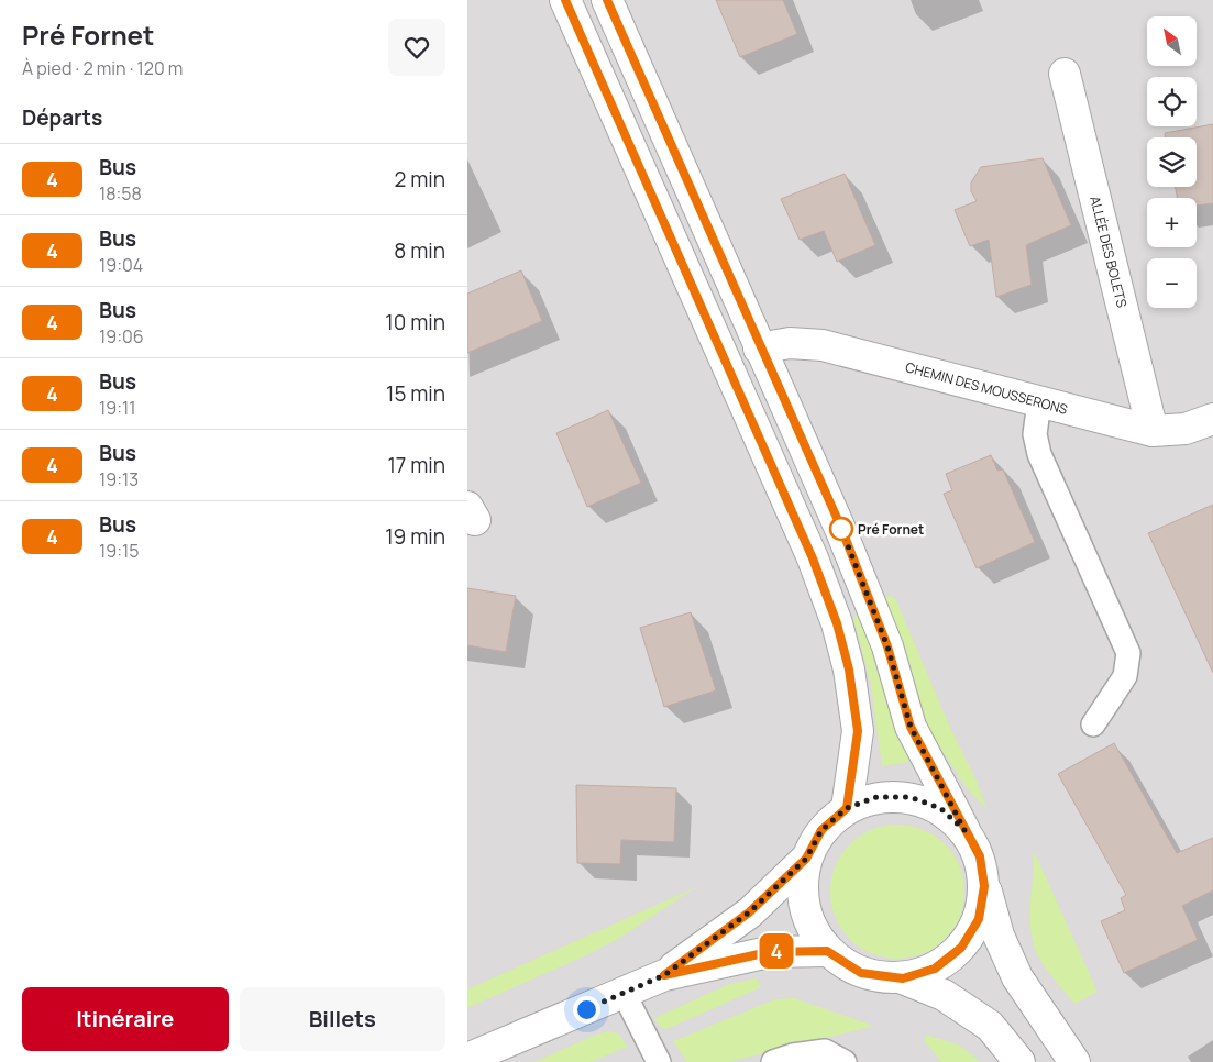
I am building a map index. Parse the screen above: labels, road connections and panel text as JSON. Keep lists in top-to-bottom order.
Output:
{
  "streets": {
    "street": ["ALLÉE DES BOLETS", "CHEMIN DES MOUSSERONS"]
  },
  "crossings": [
    ["ALLÉE DES BOLETS", "CHEMIN DES MOUSSERONS"]
  ],
  "places": ["Pré Fornet"],
  "lines": ["bus line 4"],
  "north": "top left",
  "page": {
    "heading": [
      ["Pré Fornet", "À pied · 2 min · 120 m"],
      "Départs"
    ],
    "on_map": "4",
    "map_buttons": ["+", "−"],
    "list": [
      {
        "mark": "4",
        "name": "Bus",
        "note": "18:58",
        "value": "2 min"
      },
      {
        "mark": "4",
        "name": "Bus",
        "note": "19:04",
        "value": "8 min"
      },
      {
        "mark": "4",
        "name": "Bus",
        "note": "19:06",
        "value": "10 min"
      },
      {
        "mark": "4",
        "name": "Bus",
        "note": "19:11",
        "value": "15 min"
      },
      {
        "mark": "4",
        "name": "Bus",
        "note": "19:13",
        "value": "17 min"
      },
      {
        "mark": "4",
        "name": "Bus",
        "note": "19:15",
        "value": "19 min"
      }
    ],
    "buttons": ["Itinéraire", "Billets"]
  }
}
